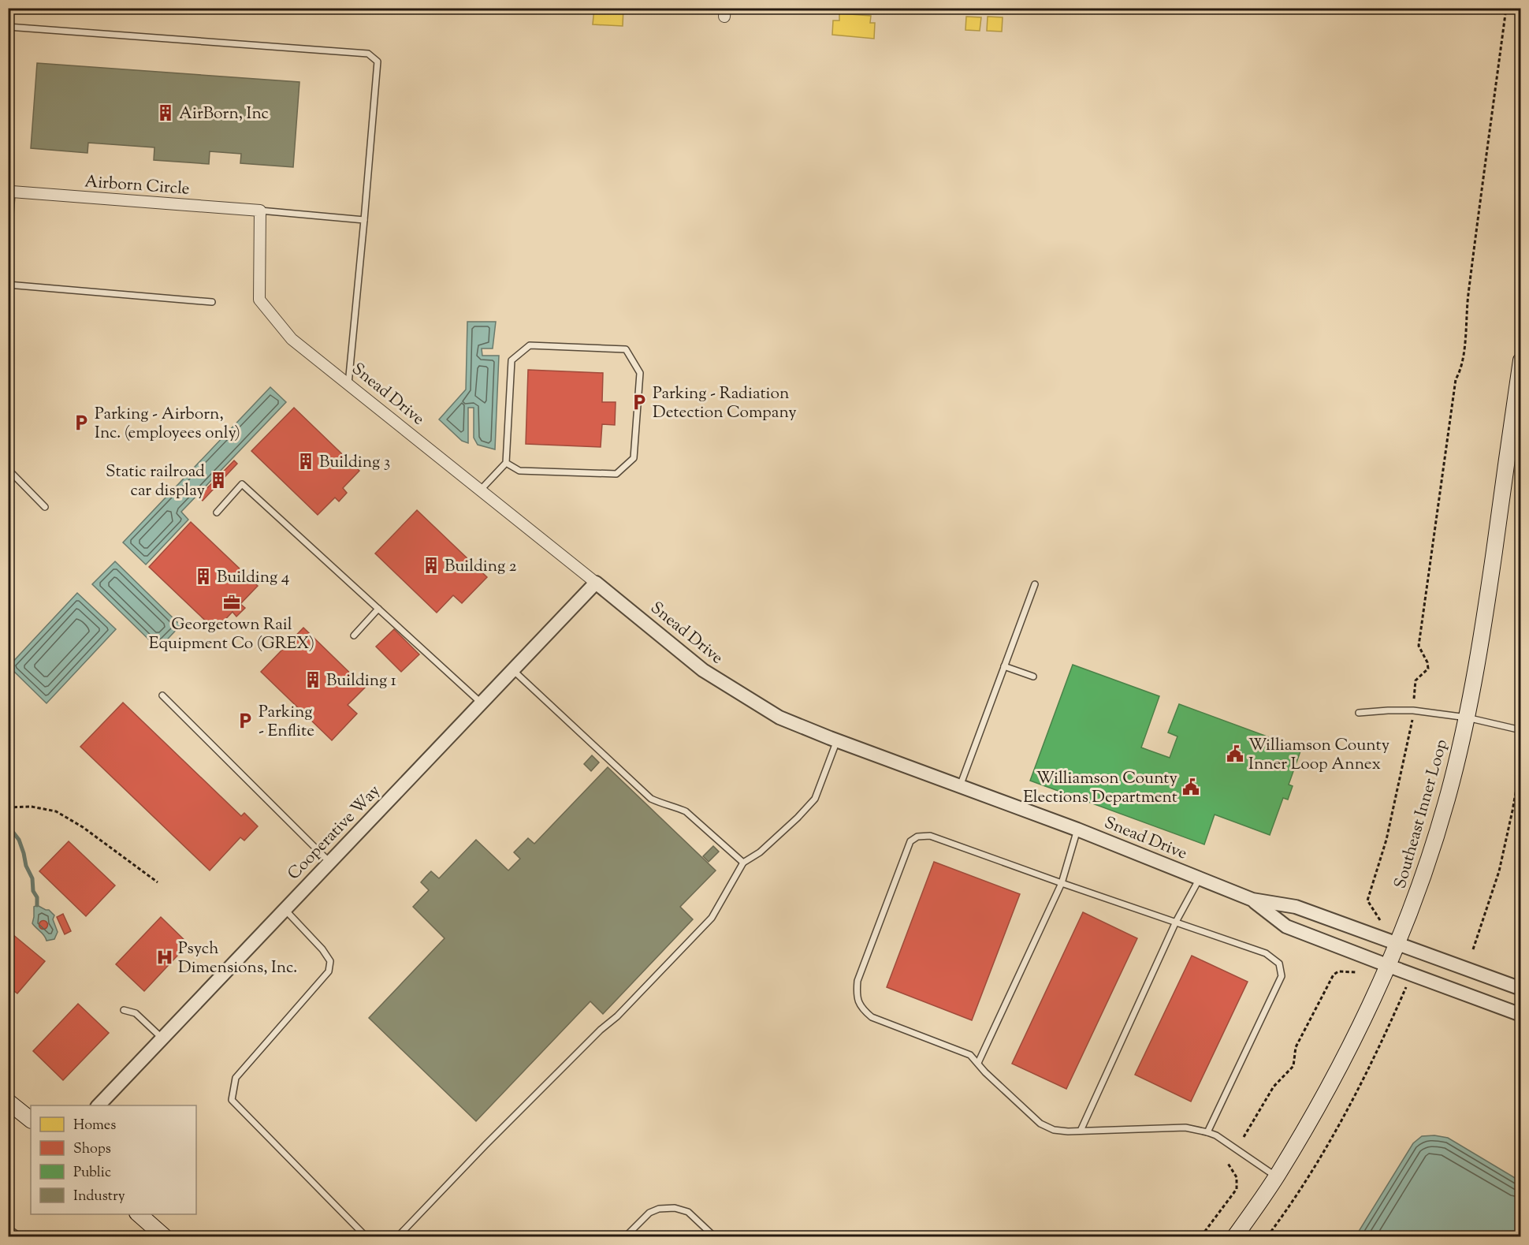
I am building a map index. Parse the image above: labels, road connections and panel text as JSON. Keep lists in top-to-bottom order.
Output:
{
  "streets": {
    "main road": ["Southeast Inner Loop"],
    "street": ["Airborn Circle", "Snead Drive", "Cooperative Way"]
  },
  "crossings": [
    ["Airborn Circle", "Snead Drive"],
    ["Snead Drive", "Southeast Inner Loop"],
    ["Snead Drive", "Cooperative Way"]
  ],
  "places": {
    "building": [
      "AirBorn, Inc",
      "Building 3",
      "Static railroad car display",
      "Building 2",
      "Building 4",
      "Building 1"
    ],
    "parking": ["Parking - Radiation Detection Company", "Parking - Airborn, Inc. (employees only)", "Parking - Enflite"],
    "office": ["Georgetown Rail Equipment Co (GREX)"],
    "public building": ["Williamson County Inner Loop Annex", "Williamson County Elections Department"],
    "hospital": ["Psych Dimensions, Inc."]
  },
  "legend": [
    "Homes",
    "Shops",
    "Public",
    "Industry"
  ]
}
